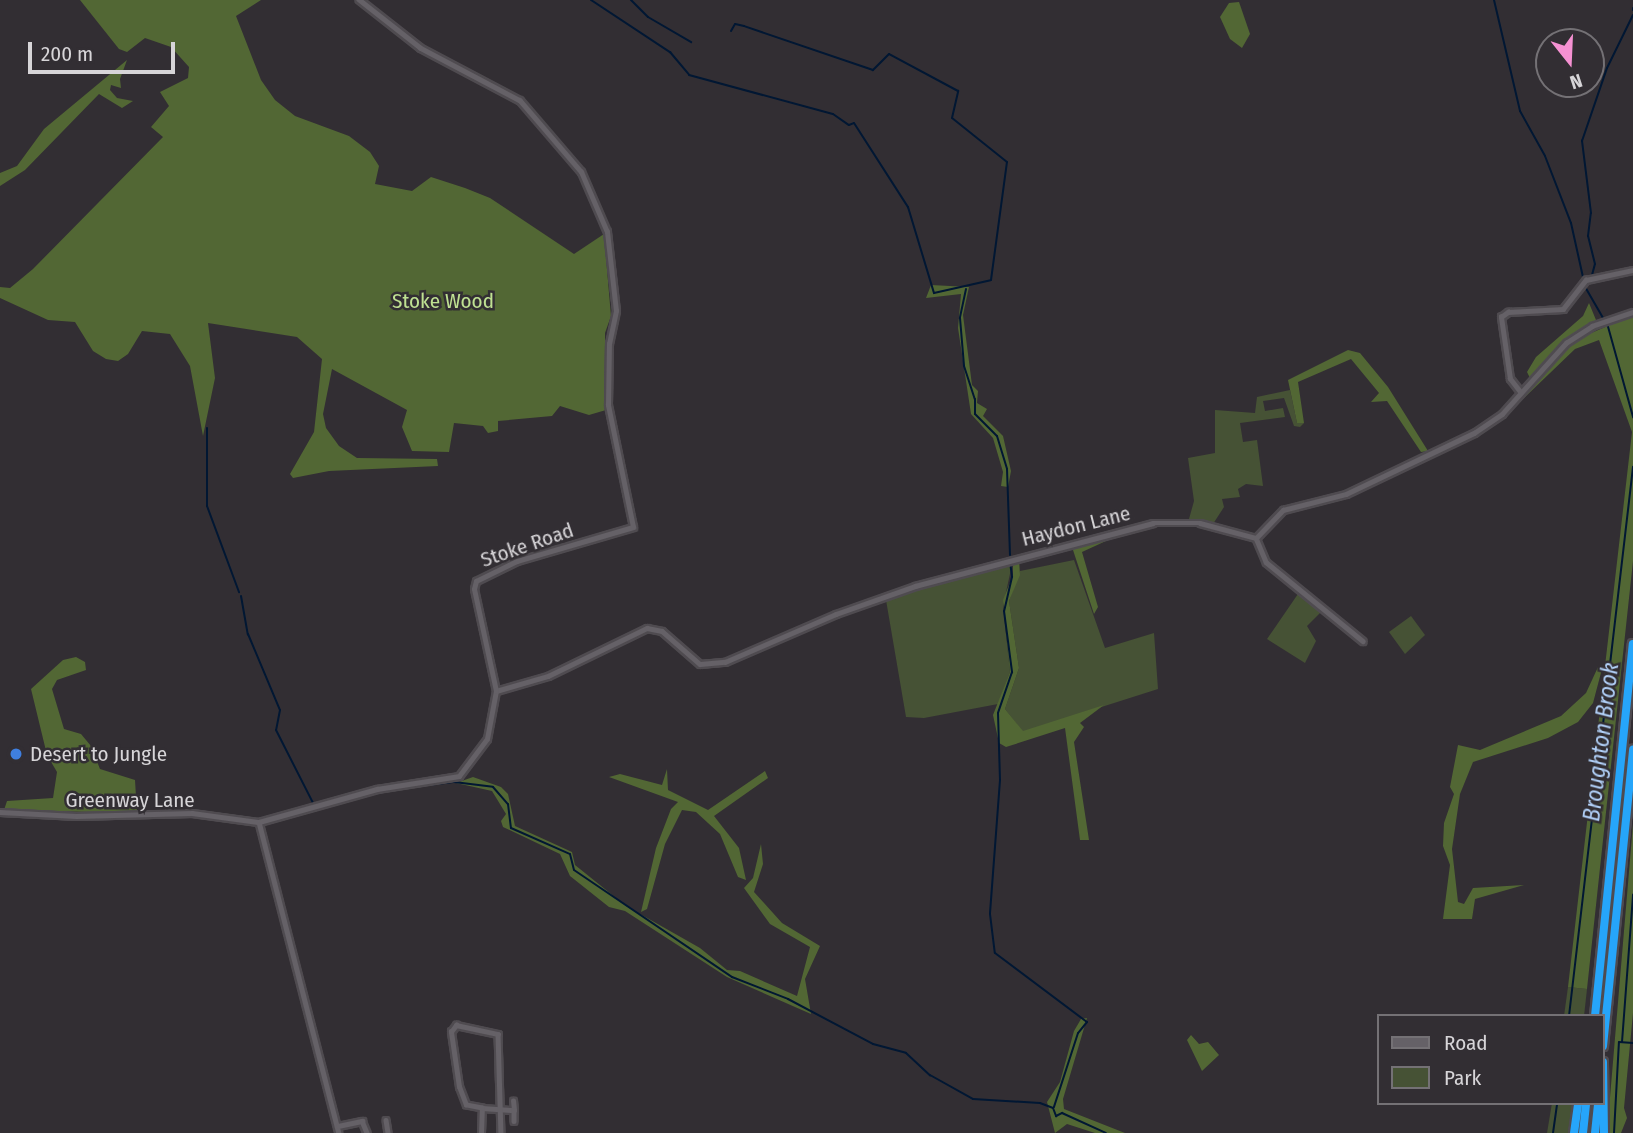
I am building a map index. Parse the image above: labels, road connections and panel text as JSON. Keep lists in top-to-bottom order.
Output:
{
  "streets": {
    "street": ["Haydon Lane", "Stoke Road", "Greenway Lane"]
  },
  "crossings": [
    ["Haydon Lane", "Stoke Road"],
    ["Stoke Road", "Greenway Lane"]
  ],
  "water": ["Broughton Brook"],
  "parks": ["Stoke Wood"],
  "places": ["Desert to Jungle"],
  "legend": ["Road", "Park"],
  "scale_bar": "200 m",
  "north": "bottom"
}
